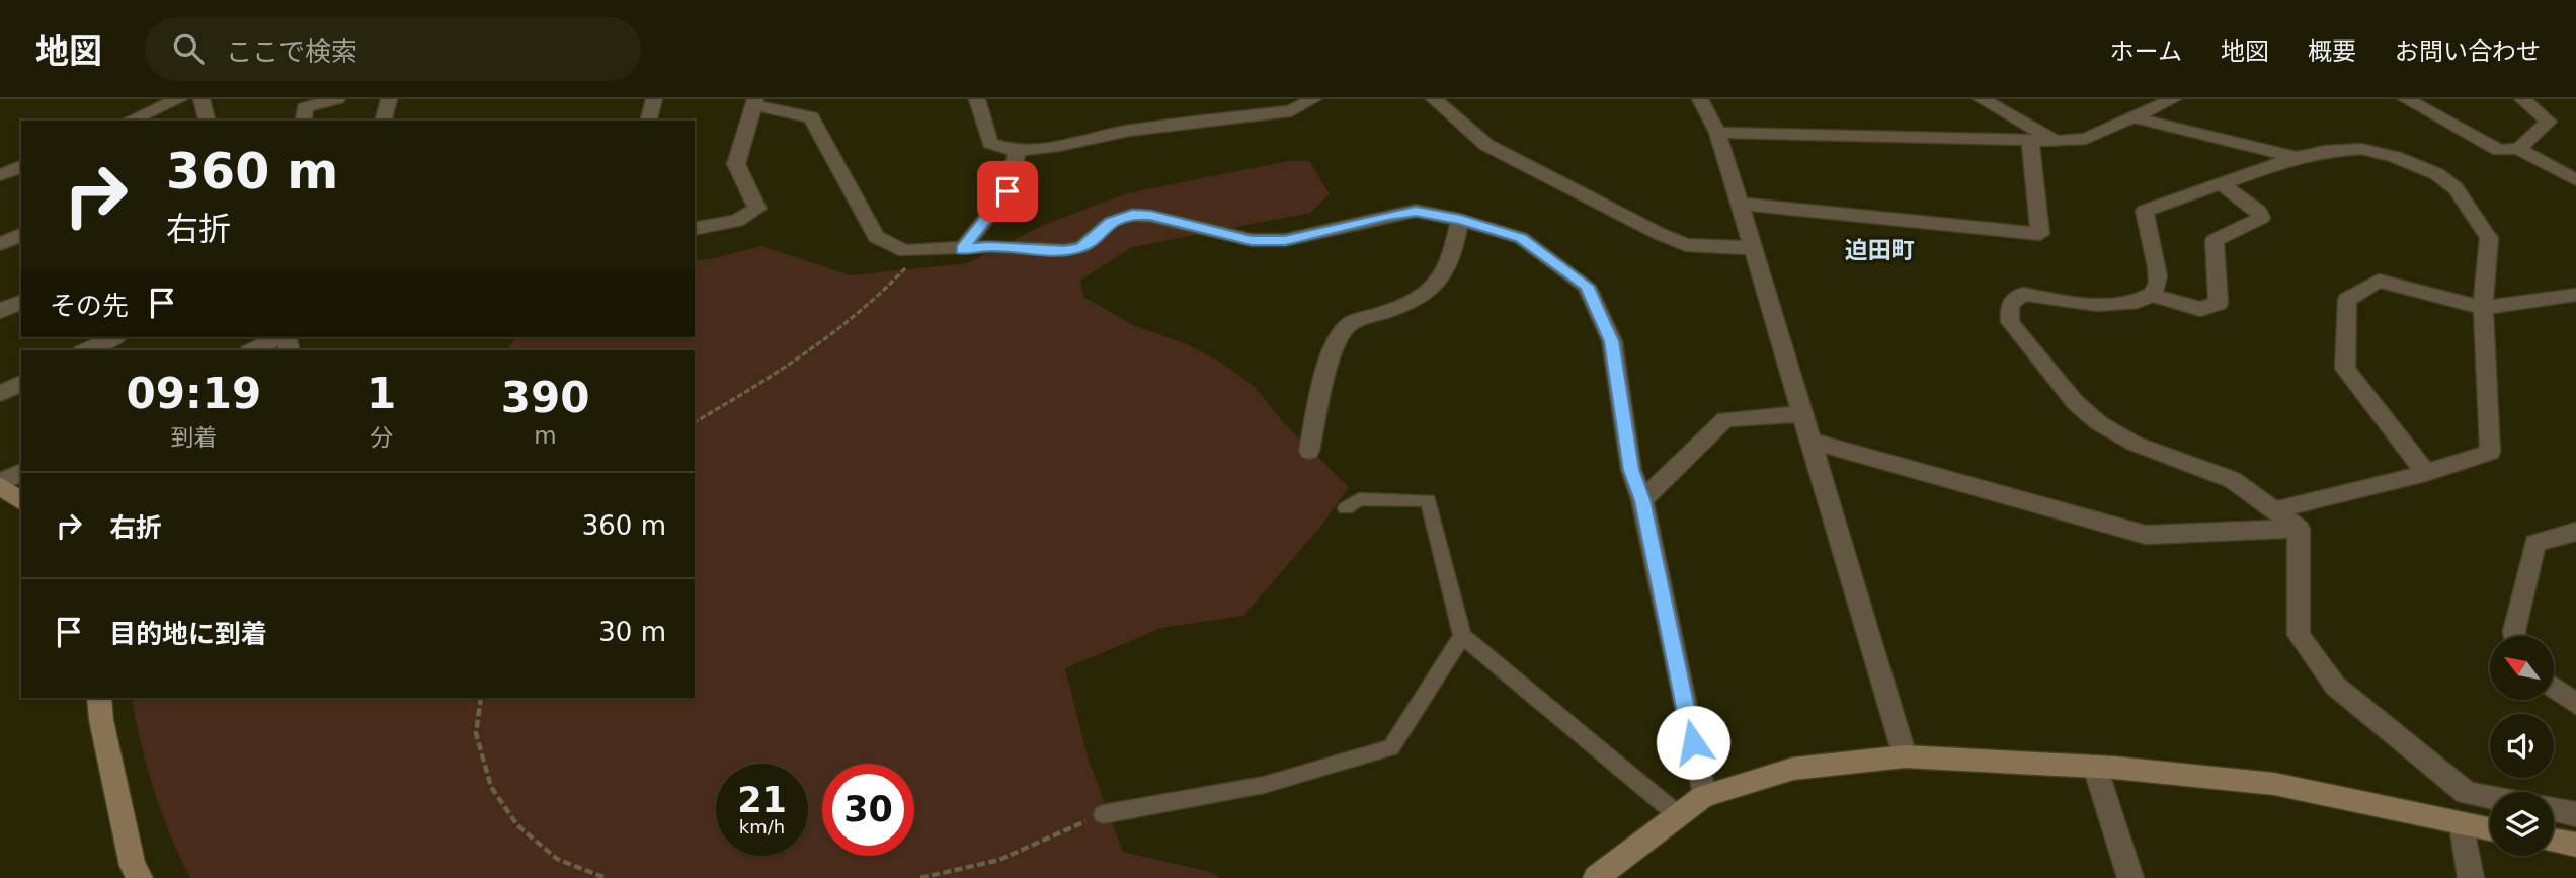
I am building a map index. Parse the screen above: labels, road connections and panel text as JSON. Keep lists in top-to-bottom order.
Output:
{
  "districts": ["迫田町"],
  "north": "top left",
  "page": {
    "header": "地図",
    "search": "ここで検索",
    "nav": [
      "ホーム",
      "地図",
      "概要",
      "お問い合わせ"
    ],
    "turn": ["360 m", "右折"],
    "then": "その先",
    "eta": [
      "09:19",
      "到着",
      "1",
      "分",
      "390",
      "m"
    ],
    "list": [
      {
        "name": "右折",
        "value": "360 m"
      },
      {
        "name": "目的地に到着",
        "value": "30 m"
      }
    ],
    "speed": "21 km/h",
    "limit": "30"
  }
}
